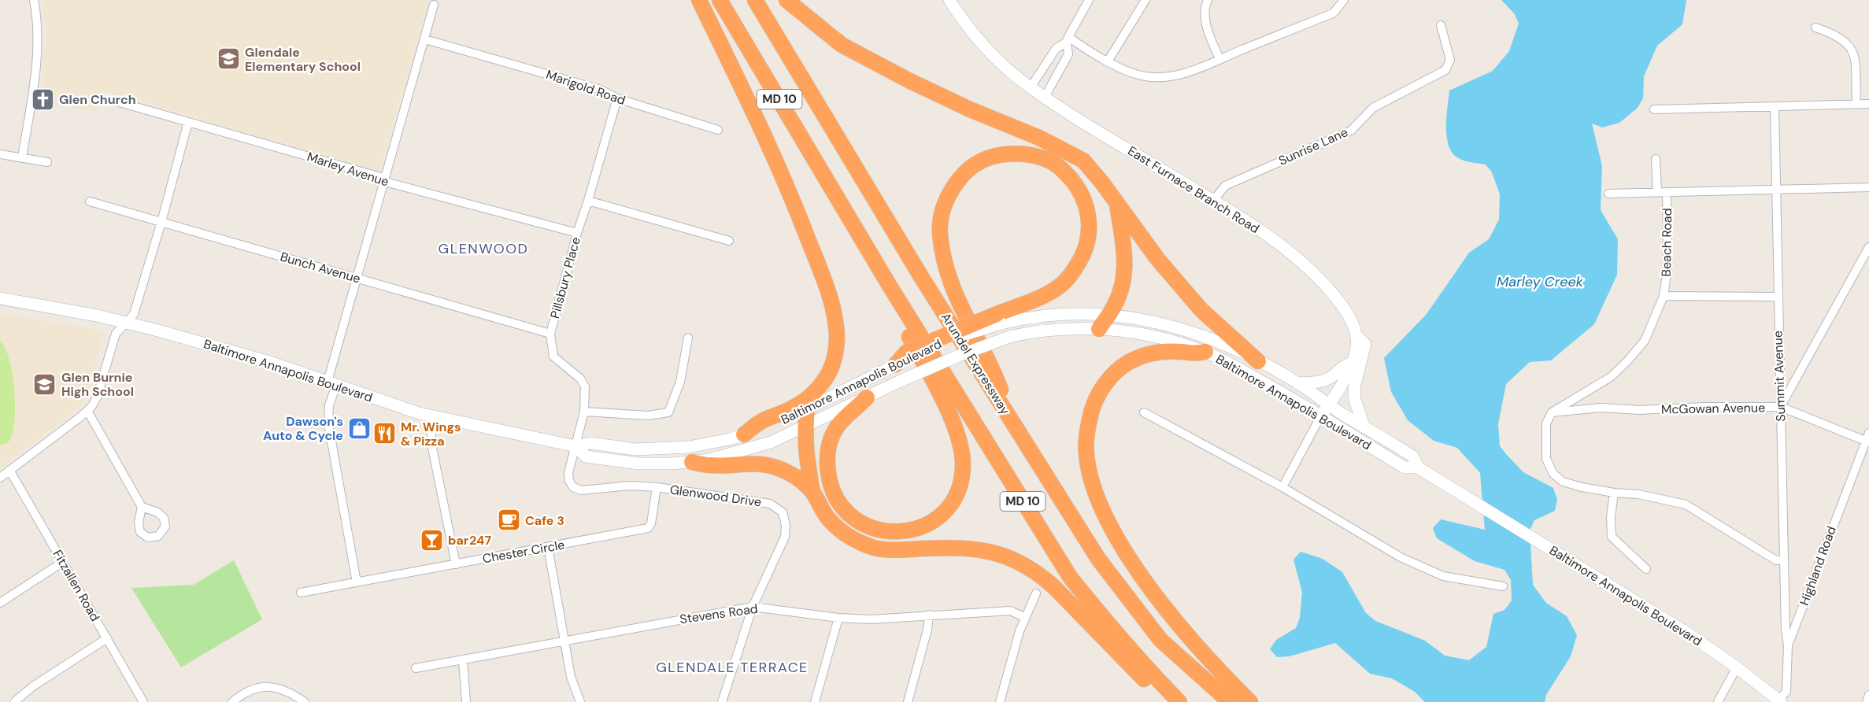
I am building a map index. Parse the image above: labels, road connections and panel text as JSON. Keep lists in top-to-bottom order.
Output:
{
  "streets": {
    "highway": ["MD 10", "Arundel Expressway"],
    "main road": ["East Furnace Branch Road", "Baltimore Annapolis Boulevard"],
    "street": [
      "Marigold Road",
      "Sunrise Lane",
      "Marley Avenue",
      "Beach Road",
      "Bunch Avenue",
      "Pillsbury Place",
      "Summit Avenue",
      "McGowan Avenue",
      "Glenwood Drive",
      "Chester Circle",
      "Highland Road",
      "Fitzallen Road",
      "Stevens Road"
    ]
  },
  "crossings": [
    ["Marigold Road", "Pillsbury Place"],
    ["Sunrise Lane", "East Furnace Branch Road"],
    ["Marley Avenue", "Pillsbury Place"],
    ["East Furnace Branch Road", "Baltimore Annapolis Boulevard"],
    ["Beach Road", "McGowan Avenue"],
    ["Bunch Avenue", "Pillsbury Place"],
    ["Pillsbury Place", "Baltimore Annapolis Boulevard"],
    ["Pillsbury Place", "Glenwood Drive"],
    ["Baltimore Annapolis Boulevard", "Glenwood Drive"],
    ["Baltimore Annapolis Boulevard", "Highland Road"],
    ["Summit Avenue", "McGowan Avenue"],
    ["Summit Avenue", "Highland Road"],
    ["McGowan Avenue", "Highland Road"],
    ["Glenwood Drive", "Chester Circle"],
    ["Glenwood Drive", "Stevens Road"]
  ],
  "districts": ["GLENWOOD", "GLENDALE TERRACE"],
  "water": ["Marley Creek"],
  "places": {
    "school or university": ["Glendale Elementary School", "Glen Burnie High School"],
    "church": ["Glen Church"],
    "shop": ["Dawson's Auto & Cycle"],
    "restaurant": ["Mr. Wings & Pizza"],
    "cafe": ["Cafe 3"],
    "bar": ["bar247"]
  }
}
